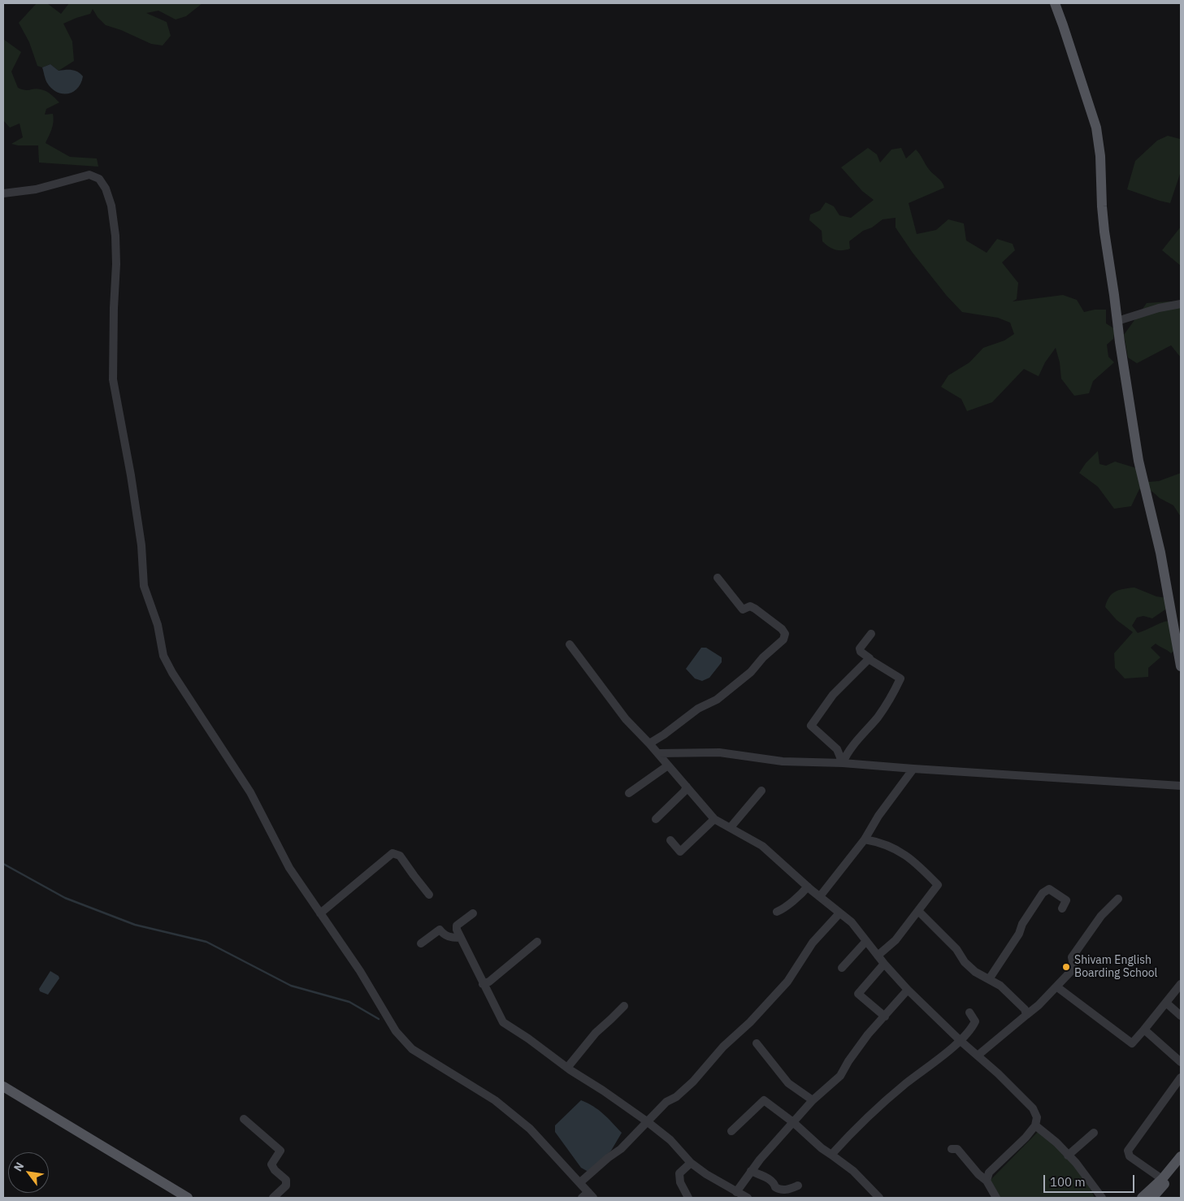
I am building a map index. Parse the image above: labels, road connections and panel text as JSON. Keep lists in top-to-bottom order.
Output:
{
  "places": ["Shivam English Boarding School"],
  "scale_bar": "100 m",
  "north": "top left"
}
